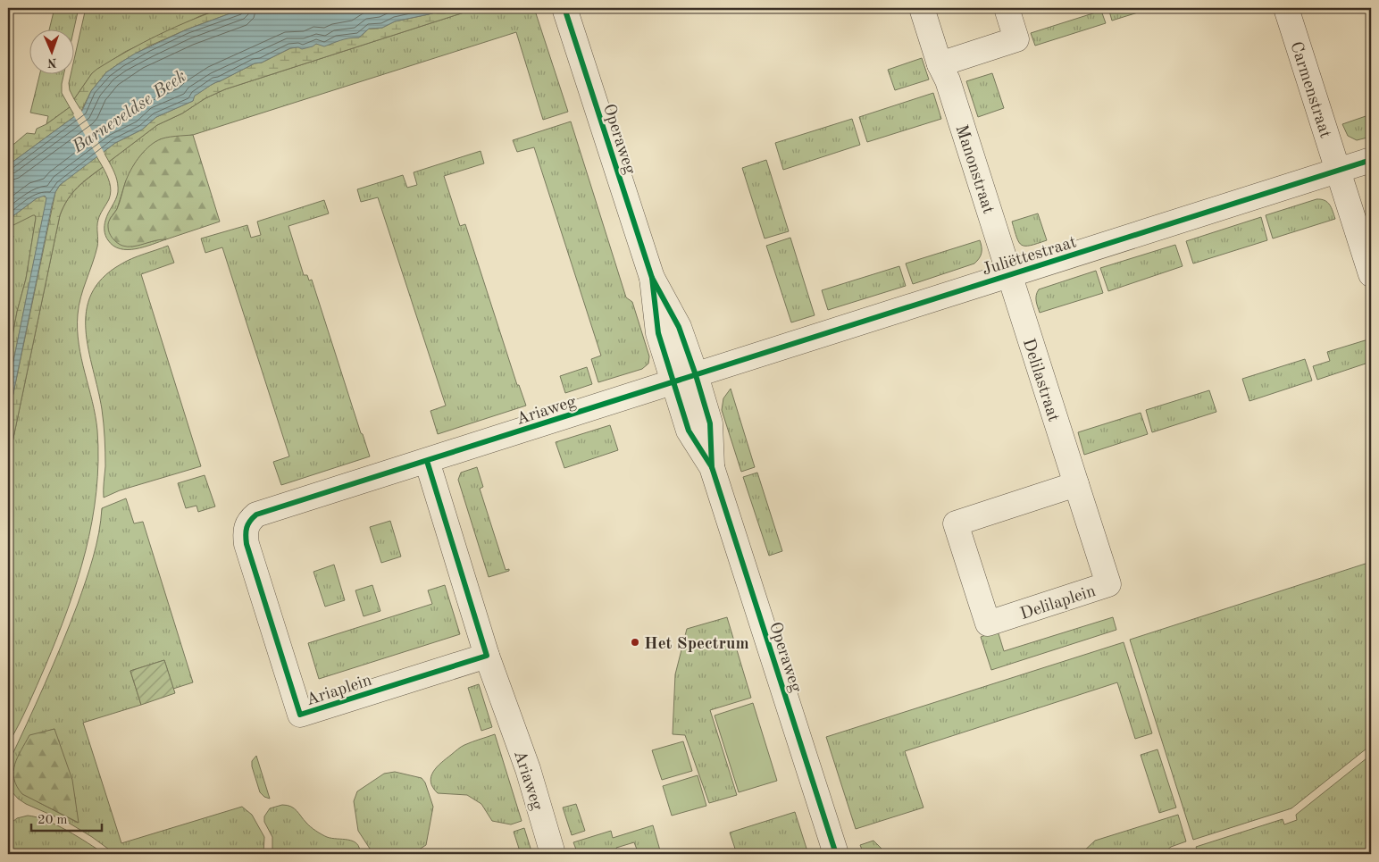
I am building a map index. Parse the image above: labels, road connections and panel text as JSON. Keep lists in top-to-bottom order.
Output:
{
  "streets": {
    "street": [
      "Carmenstraat",
      "Operaweg",
      "Manonstraat",
      "Juliëttestraat",
      "Delilastraat",
      "Ariaweg",
      "Delilaplein",
      "Ariaplein"
    ]
  },
  "crossings": [
    ["Carmenstraat", "Juliëttestraat"],
    ["Operaweg", "Juliëttestraat"],
    ["Operaweg", "Ariaweg"],
    ["Manonstraat", "Juliëttestraat"],
    ["Manonstraat", "Delilastraat"],
    ["Juliëttestraat", "Delilastraat"],
    ["Juliëttestraat", "Ariaweg"],
    ["Delilastraat", "Delilaplein"],
    ["Ariaweg", "Ariaplein"]
  ],
  "water": ["Barneveldse Beek"],
  "places": ["Het Spectrum"],
  "scale_bar": "20 m",
  "north": "bottom"
}
